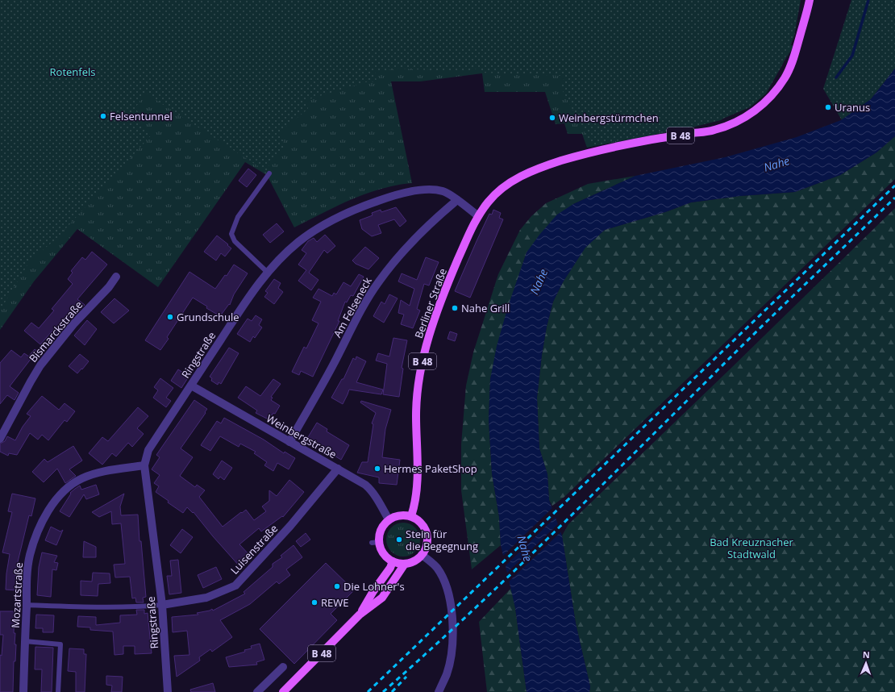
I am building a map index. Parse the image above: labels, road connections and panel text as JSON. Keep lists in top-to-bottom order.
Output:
{
  "streets": {
    "main road": ["B 48", "Berliner Straße"],
    "street": [
      "Am Felseneck",
      "Bismarckstraße",
      "Ringstraße",
      "Weinbergstraße",
      "Luisenstraße",
      "Mozartstraße"
    ]
  },
  "crossings": [
    ["B 48", "Berliner Straße"],
    ["B 48", "Ringstraße"],
    ["B 48", "Weinbergstraße"],
    ["Berliner Straße", "Ringstraße"],
    ["Berliner Straße", "Weinbergstraße"],
    ["Am Felseneck", "Ringstraße"],
    ["Am Felseneck", "Weinbergstraße"],
    ["Ringstraße", "Weinbergstraße"],
    ["Ringstraße", "Luisenstraße"],
    ["Ringstraße", "Mozartstraße"],
    ["Weinbergstraße", "Luisenstraße"]
  ],
  "water": ["Nahe"],
  "parks": ["Rotenfels", "Bad Kreuznacher Stadtwald"],
  "places": [
    "Uranus",
    "Felsentunnel",
    "Weinbergstürmchen",
    "Nahe Grill",
    "Grundschule",
    "Hermes PaketShop",
    "Stein für die Begegnung",
    "Die Lohner's",
    "REWE"
  ],
  "north": "top"
}
